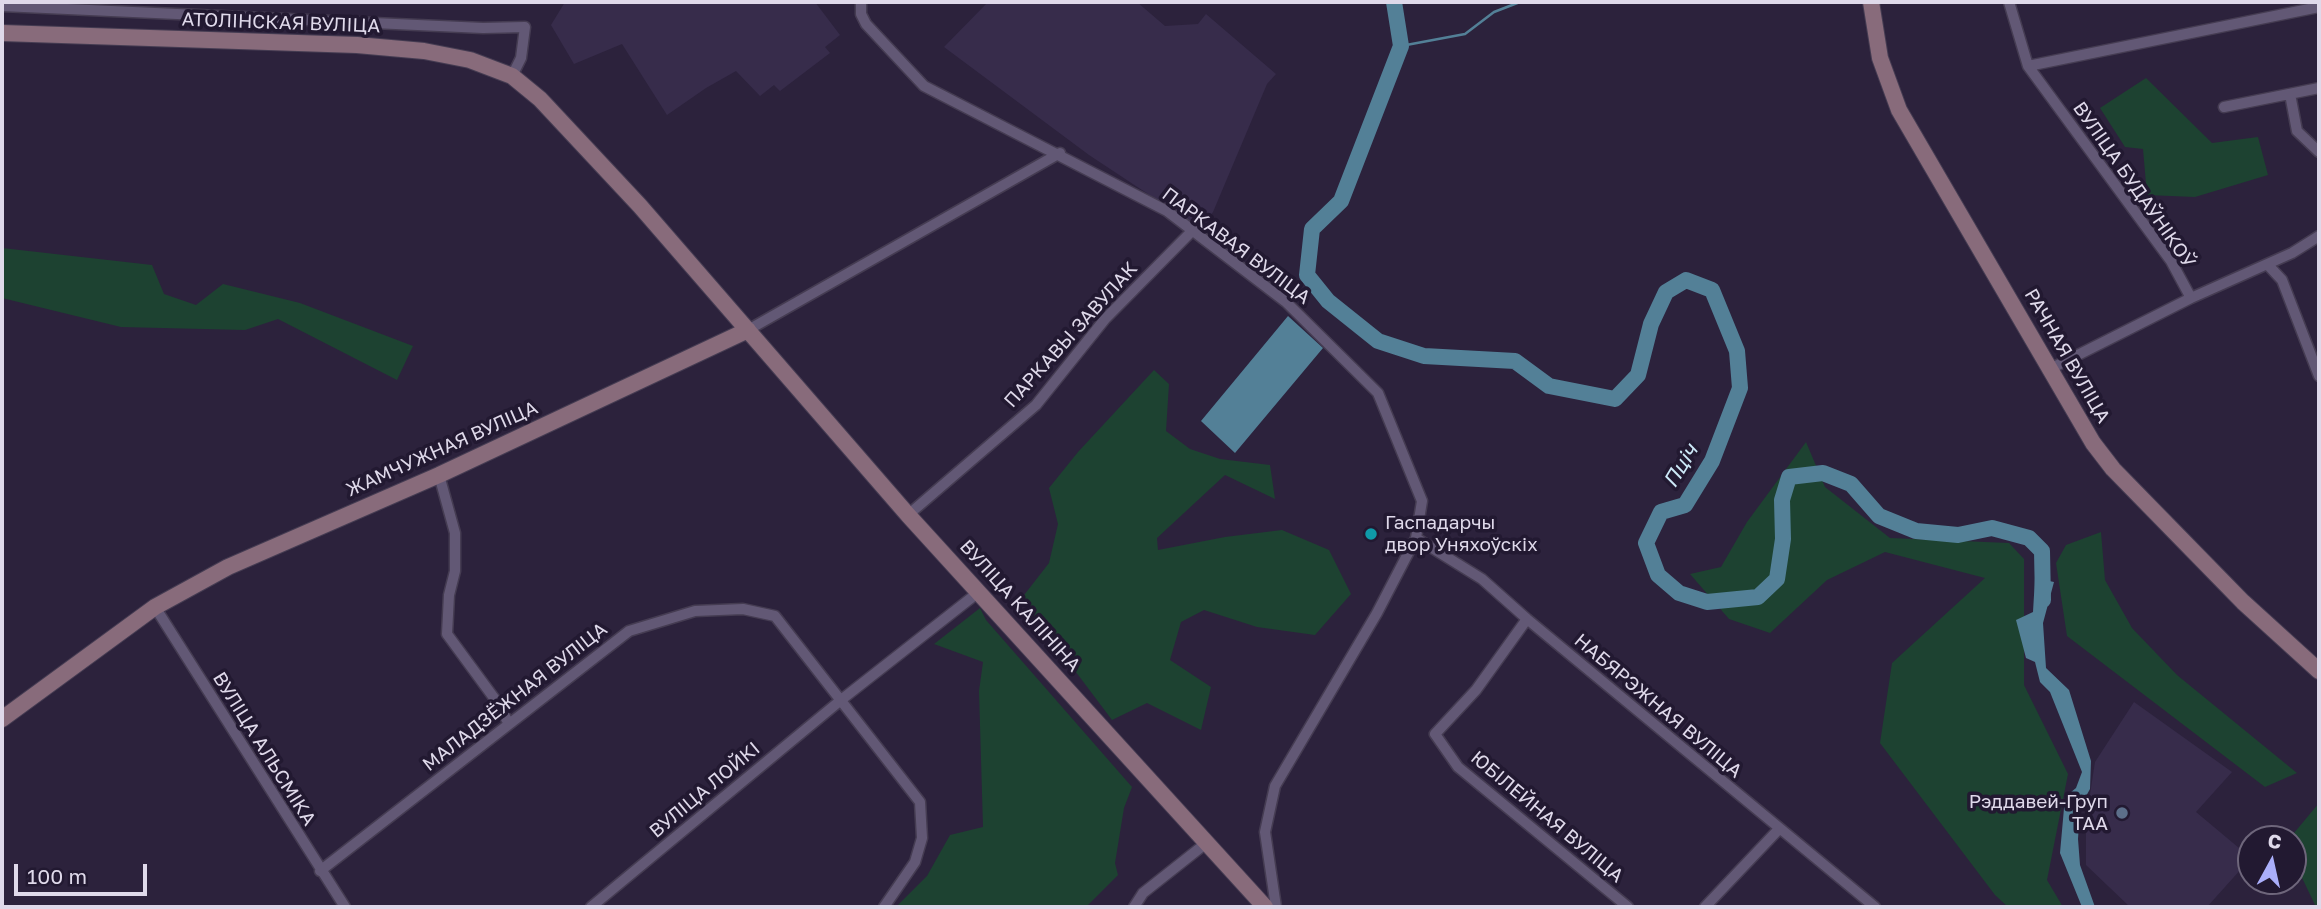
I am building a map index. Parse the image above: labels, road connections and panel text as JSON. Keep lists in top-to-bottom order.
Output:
{
  "streets": {
    "street": [
      "АТОЛІНСКАЯ ВУЛІЦА",
      "ВУЛІЦА БУДАЎНІКОЎ",
      "ПАРКАВАЯ ВУЛІЦА",
      "ПАРКАВЫ ЗАВУЛАК",
      "РАЧНАЯ ВУЛІЦА",
      "ЖАМЧУЖНАЯ ВУЛІЦА",
      "ВУЛІЦА КАЛІНІНА",
      "МАЛАДЗЁЖНАЯ ВУЛІЦА",
      "НАБЯРЭЖНАЯ ВУЛІЦА",
      "ВУЛІЦА АЛЬСМІКА",
      "ВУЛІЦА ЛОЙКІ",
      "ЮБІЛЕЙНАЯ ВУЛІЦА"
    ]
  },
  "crossings": [
    ["АТОЛІНСКАЯ ВУЛІЦА", "ЖАМЧУЖНАЯ ВУЛІЦА"],
    ["АТОЛІНСКАЯ ВУЛІЦА", "ВУЛІЦА КАЛІНІНА"],
    ["ПАРКАВАЯ ВУЛІЦА", "ПАРКАВЫ ЗАВУЛАК"],
    ["ПАРКАВАЯ ВУЛІЦА", "НАБЯРЭЖНАЯ ВУЛІЦА"],
    ["ПАРКАВЫ ЗАВУЛАК", "ВУЛІЦА КАЛІНІНА"],
    ["ЖАМЧУЖНАЯ ВУЛІЦА", "ВУЛІЦА КАЛІНІНА"],
    ["ЖАМЧУЖНАЯ ВУЛІЦА", "ВУЛІЦА АЛЬСМІКА"],
    ["ВУЛІЦА КАЛІНІНА", "ВУЛІЦА ЛОЙКІ"],
    ["МАЛАДЗЁЖНАЯ ВУЛІЦА", "ВУЛІЦА АЛЬСМІКА"],
    ["МАЛАДЗЁЖНАЯ ВУЛІЦА", "ВУЛІЦА ЛОЙКІ"],
    ["НАБЯРЭЖНАЯ ВУЛІЦА", "ЮБІЛЕЙНАЯ ВУЛІЦА"]
  ],
  "water": ["Пціч"],
  "places": ["Гаспадарчы двор Уняхоўскіх", "Рэддавей-Груп ТАА"],
  "scale_bar": "100 m",
  "north": "top"
}
